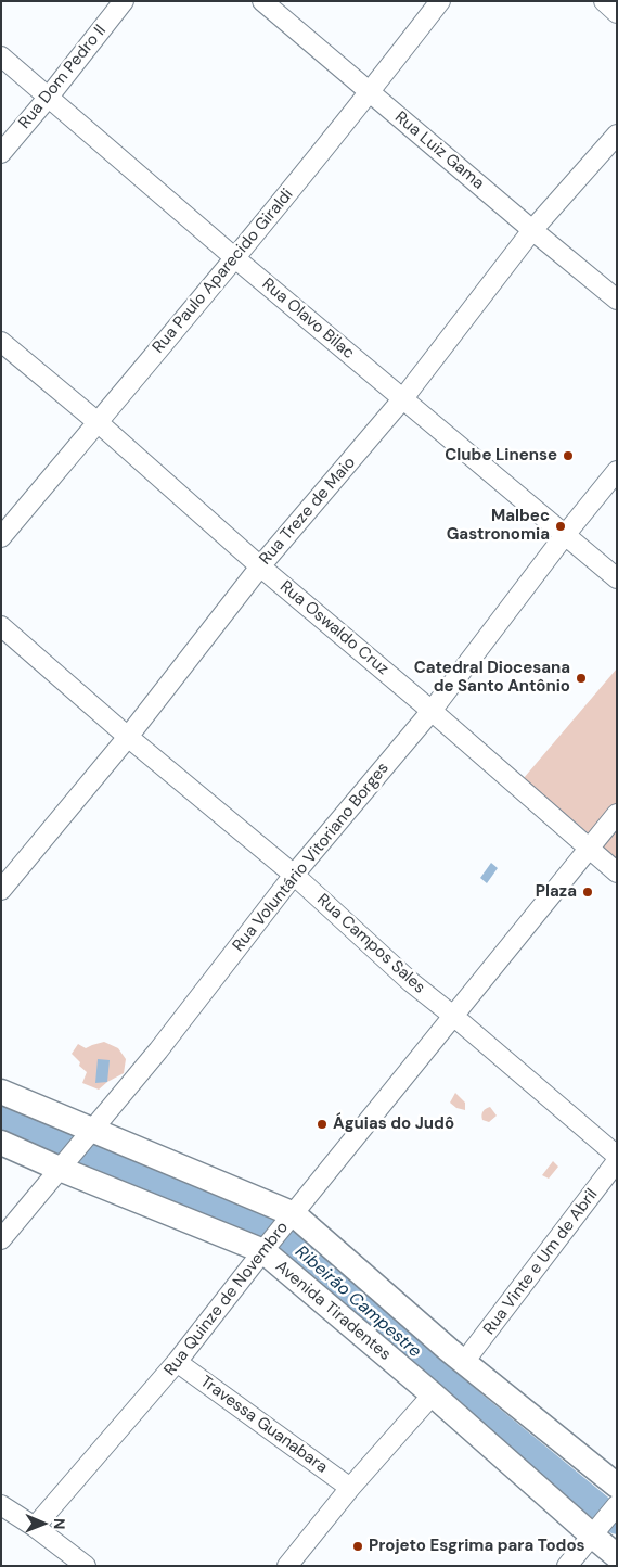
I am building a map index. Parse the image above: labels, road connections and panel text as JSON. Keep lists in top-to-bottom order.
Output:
{
  "streets": {
    "main road": ["Avenida Tiradentes"],
    "street": [
      "Rua Dom Pedro II",
      "Rua Luiz Gama",
      "Rua Paulo Aparecido Giraldi",
      "Rua Olavo Bilac",
      "Rua Treze de Maio",
      "Rua Oswaldo Cruz",
      "Rua Voluntário Vitoriano Borges",
      "Rua Campos Sales",
      "Rua Vinte e Um de Abril",
      "Rua Quinze de Novembro",
      "Travessa Guanabara"
    ]
  },
  "crossings": [
    ["Rua Dom Pedro II", "Rua Olavo Bilac"],
    ["Rua Luiz Gama", "Rua Paulo Aparecido Giraldi"],
    ["Rua Luiz Gama", "Rua Treze de Maio"],
    ["Rua Paulo Aparecido Giraldi", "Rua Olavo Bilac"],
    ["Rua Paulo Aparecido Giraldi", "Rua Oswaldo Cruz"],
    ["Rua Olavo Bilac", "Rua Treze de Maio"],
    ["Rua Olavo Bilac", "Rua Voluntário Vitoriano Borges"],
    ["Rua Treze de Maio", "Rua Oswaldo Cruz"],
    ["Rua Treze de Maio", "Rua Campos Sales"],
    ["Rua Oswaldo Cruz", "Rua Voluntário Vitoriano Borges"],
    ["Rua Oswaldo Cruz", "Rua Quinze de Novembro"],
    ["Rua Voluntário Vitoriano Borges", "Rua Campos Sales"],
    ["Rua Voluntário Vitoriano Borges", "Avenida Tiradentes"],
    ["Rua Campos Sales", "Rua Quinze de Novembro"],
    ["Rua Quinze de Novembro", "Avenida Tiradentes"],
    ["Rua Quinze de Novembro", "Travessa Guanabara"]
  ],
  "water": ["Ribeirão Campestre"],
  "places": [
    "Clube Linense",
    "Malbec Gastronomia",
    "Catedral Diocesana de Santo Antônio",
    "Plaza",
    "Águias do Judô",
    "Projeto Esgrima para Todos"
  ],
  "north": "right"
}
